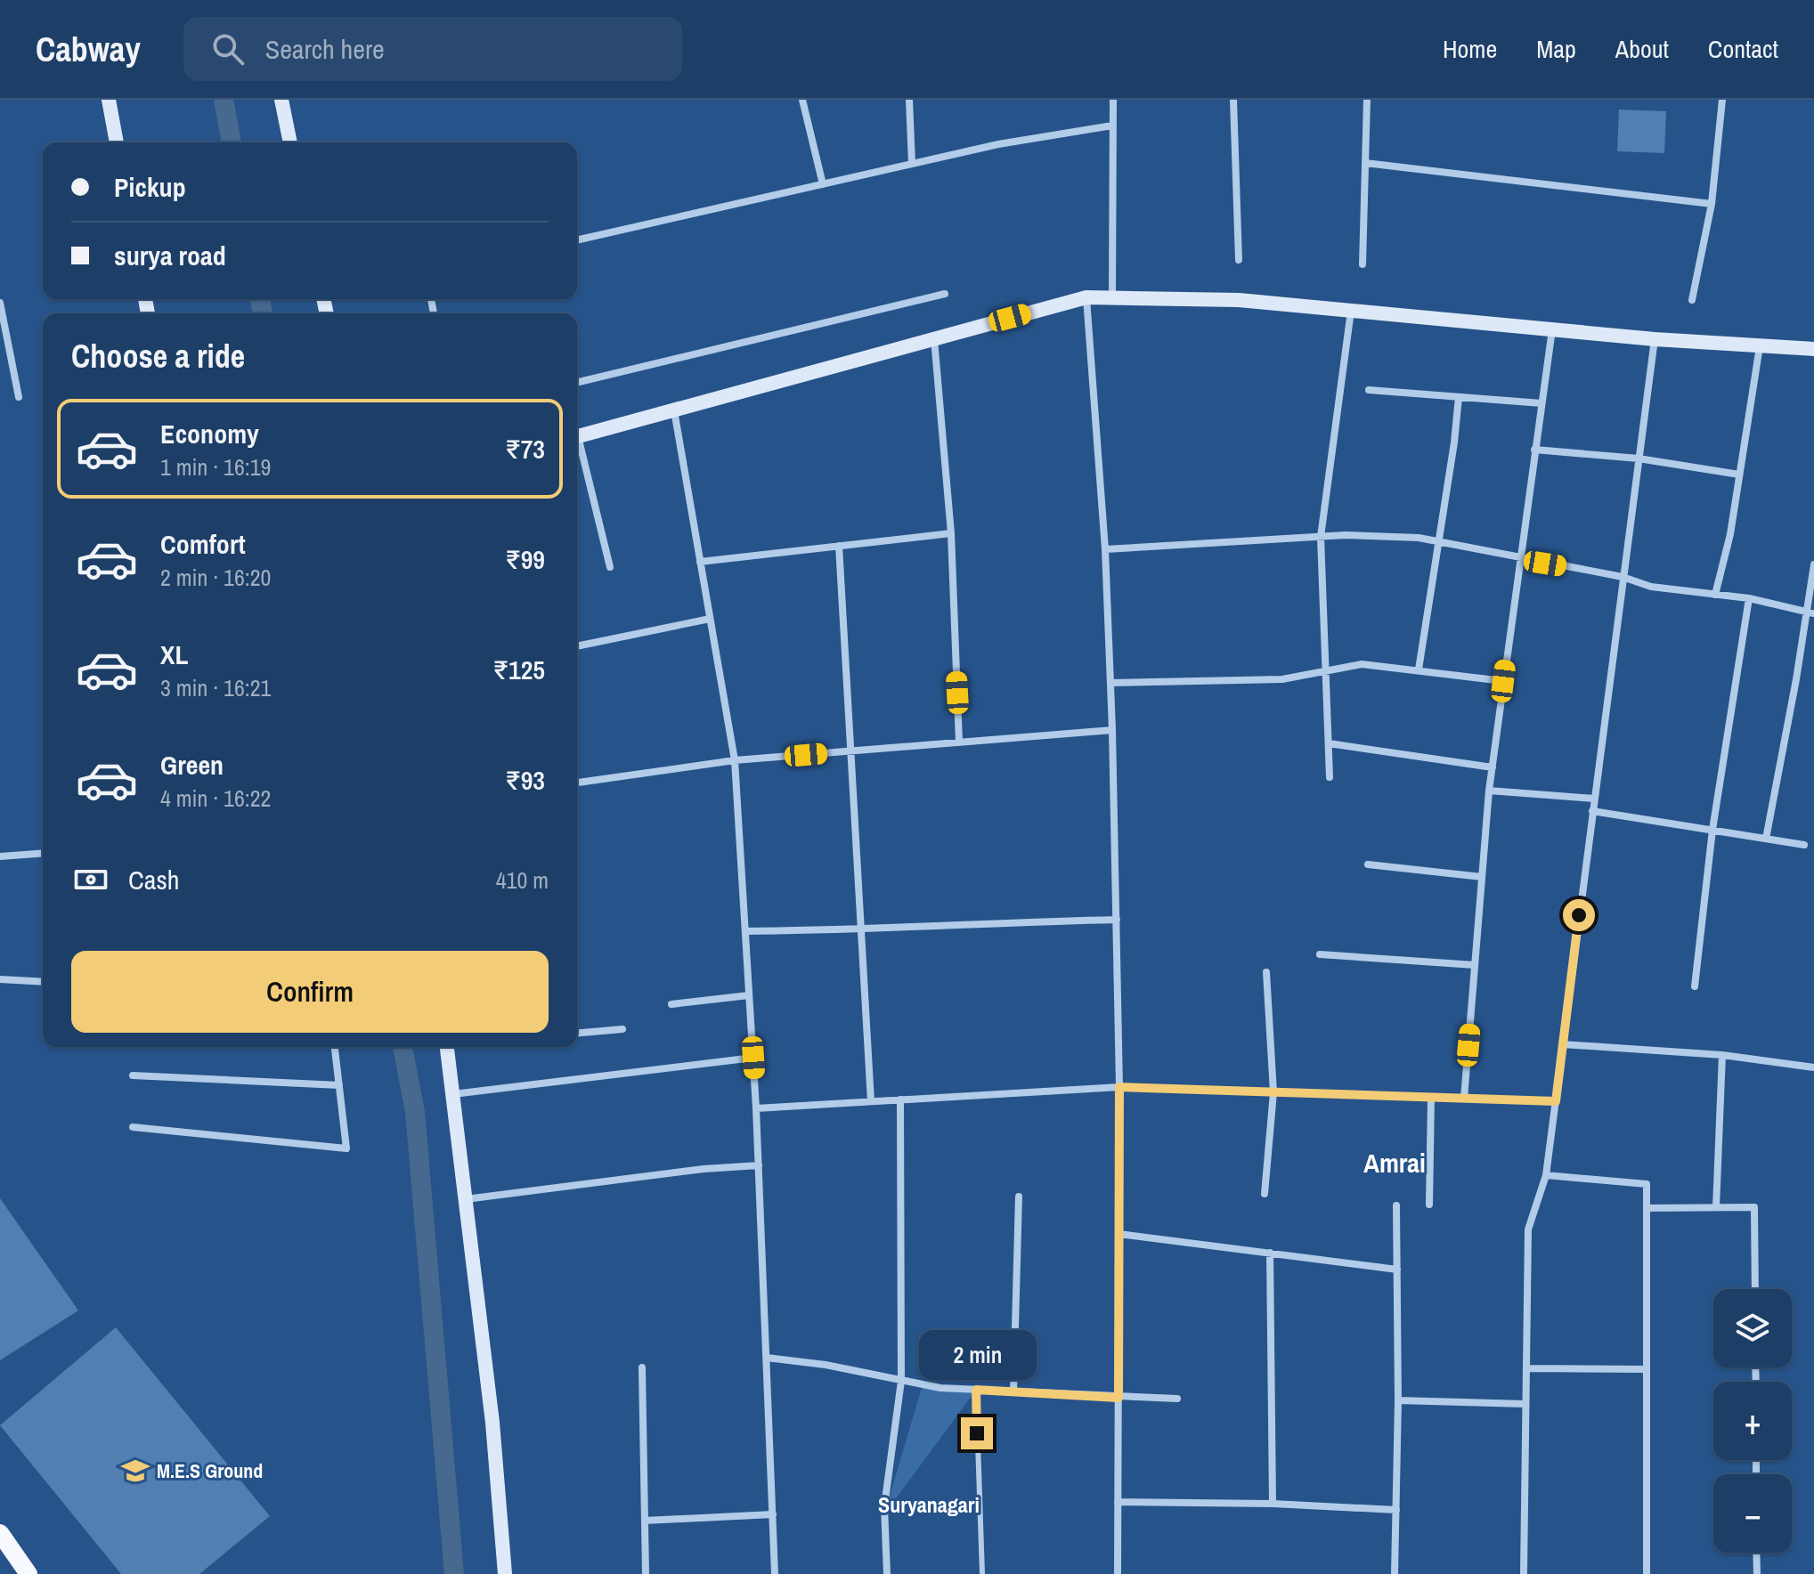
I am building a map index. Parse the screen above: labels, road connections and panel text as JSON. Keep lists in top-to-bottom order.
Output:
{
  "districts": ["Amrai", "Suryanagari"],
  "places": {
    "school or university": ["M.E.S Ground"]
  },
  "page": {
    "header": "Cabway",
    "search": "Search here",
    "nav": [
      "Home",
      "Map",
      "About",
      "Contact"
    ],
    "banner": ["Pickup", "surya road"],
    "heading": "Choose a ride",
    "list": [
      {
        "name": "Economy",
        "note": "1 min · 16:19",
        "value": "₹73"
      },
      {
        "name": "Comfort",
        "note": "2 min · 16:20",
        "value": "₹99"
      },
      {
        "name": "XL",
        "note": "3 min · 16:21",
        "value": "₹125"
      },
      {
        "name": "Green",
        "note": "4 min · 16:22",
        "value": "₹93"
      }
    ],
    "pay": ["Cash", "410 m"],
    "buttons": "Confirm",
    "map_buttons": ["+", "−"],
    "bubble": "2 min"
  }
}
